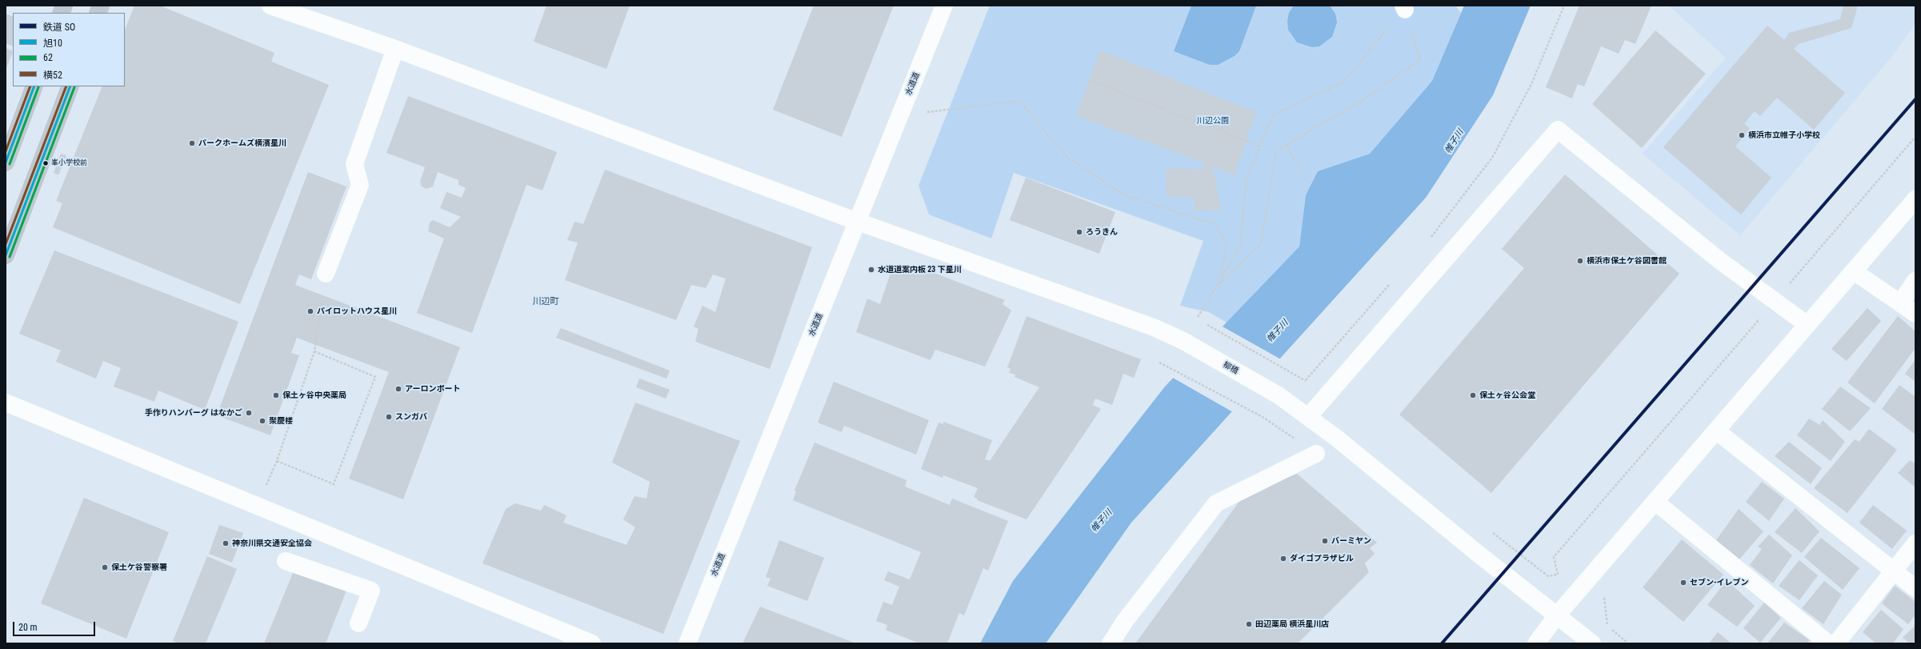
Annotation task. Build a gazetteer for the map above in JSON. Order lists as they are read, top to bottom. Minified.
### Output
{"streets":{"street":["水道道","柳橋"]},"crossings":[["水道道","柳橋"]],"districts":["川辺町"],"water":["帷子川"],"parks":["川辺公園"],"places":["横浜市立帷子小学校","パークホームズ横濱星川","峯小学校前","ろうきん","横浜市保土ケ谷図書館","水道道案内板 23 下星川","パイロットハウス星川","アーロンポート","保土ヶ谷中央薬局","保土ヶ谷公会堂","手作りハンバーグ はなかご","スンガバ","聚慶楼","バーミヤン","神奈川県交通安全協会","ダイゴプラザビル","保土ケ谷警察署","セブン-イレブン","田辺薬局 横浜星川店"],"lines":["transit line 旭10","transit line 横52","transit line 62","rail line SO"],"legend":["鉄道 SO","旭10","62","横52"],"scale_bar":"20 m"}
